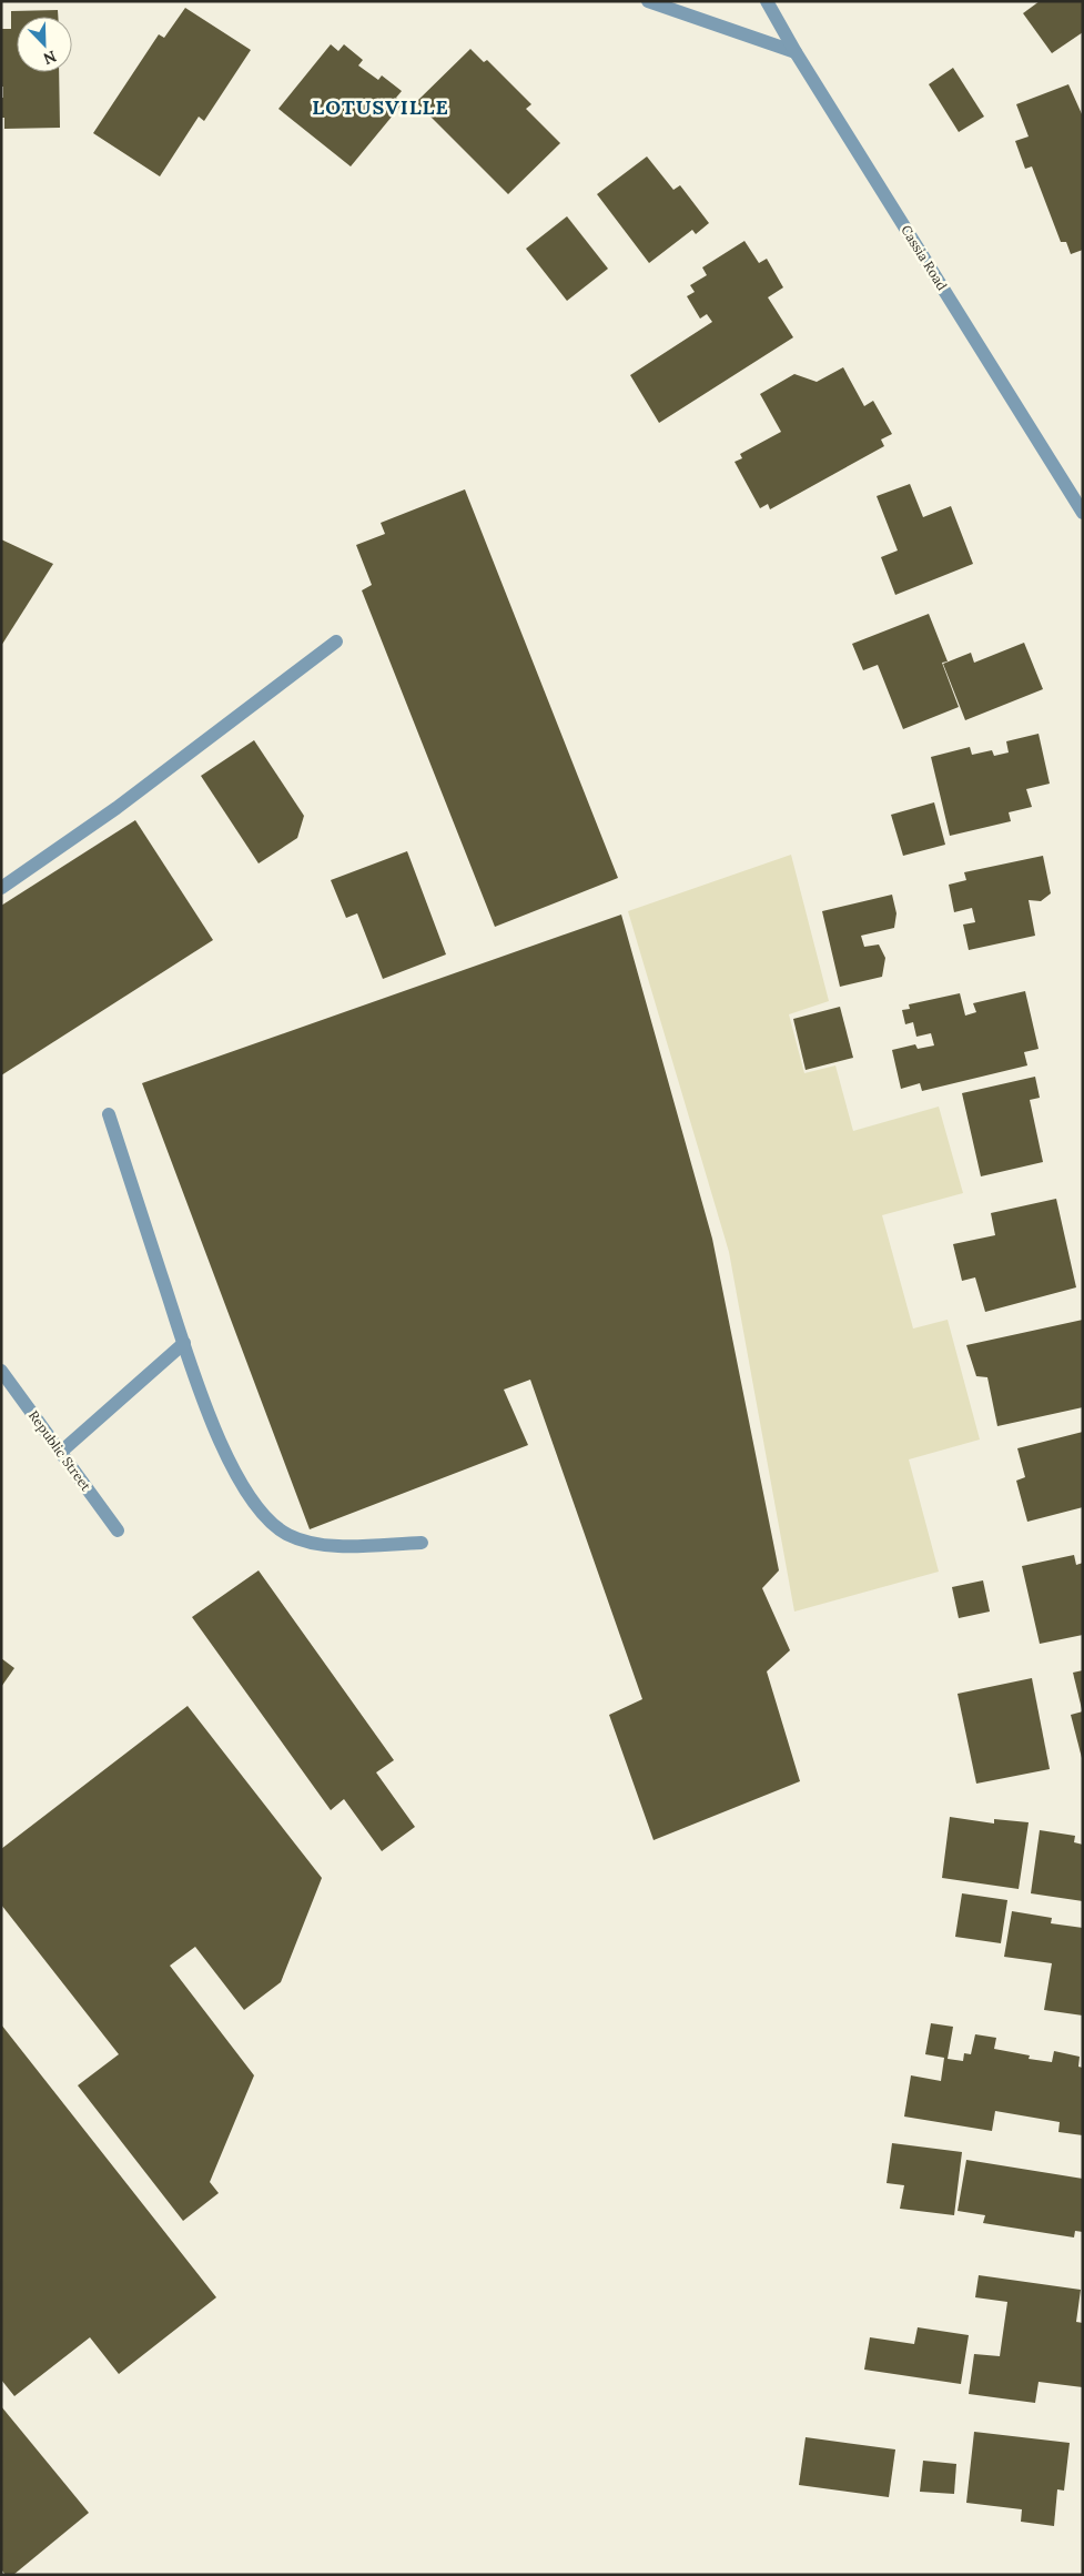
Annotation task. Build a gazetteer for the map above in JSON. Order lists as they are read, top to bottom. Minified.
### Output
{"streets":{"street":["Cassia Road","Republic Street"]},"districts":["LOTUSVILLE"],"north":"bottom right"}
